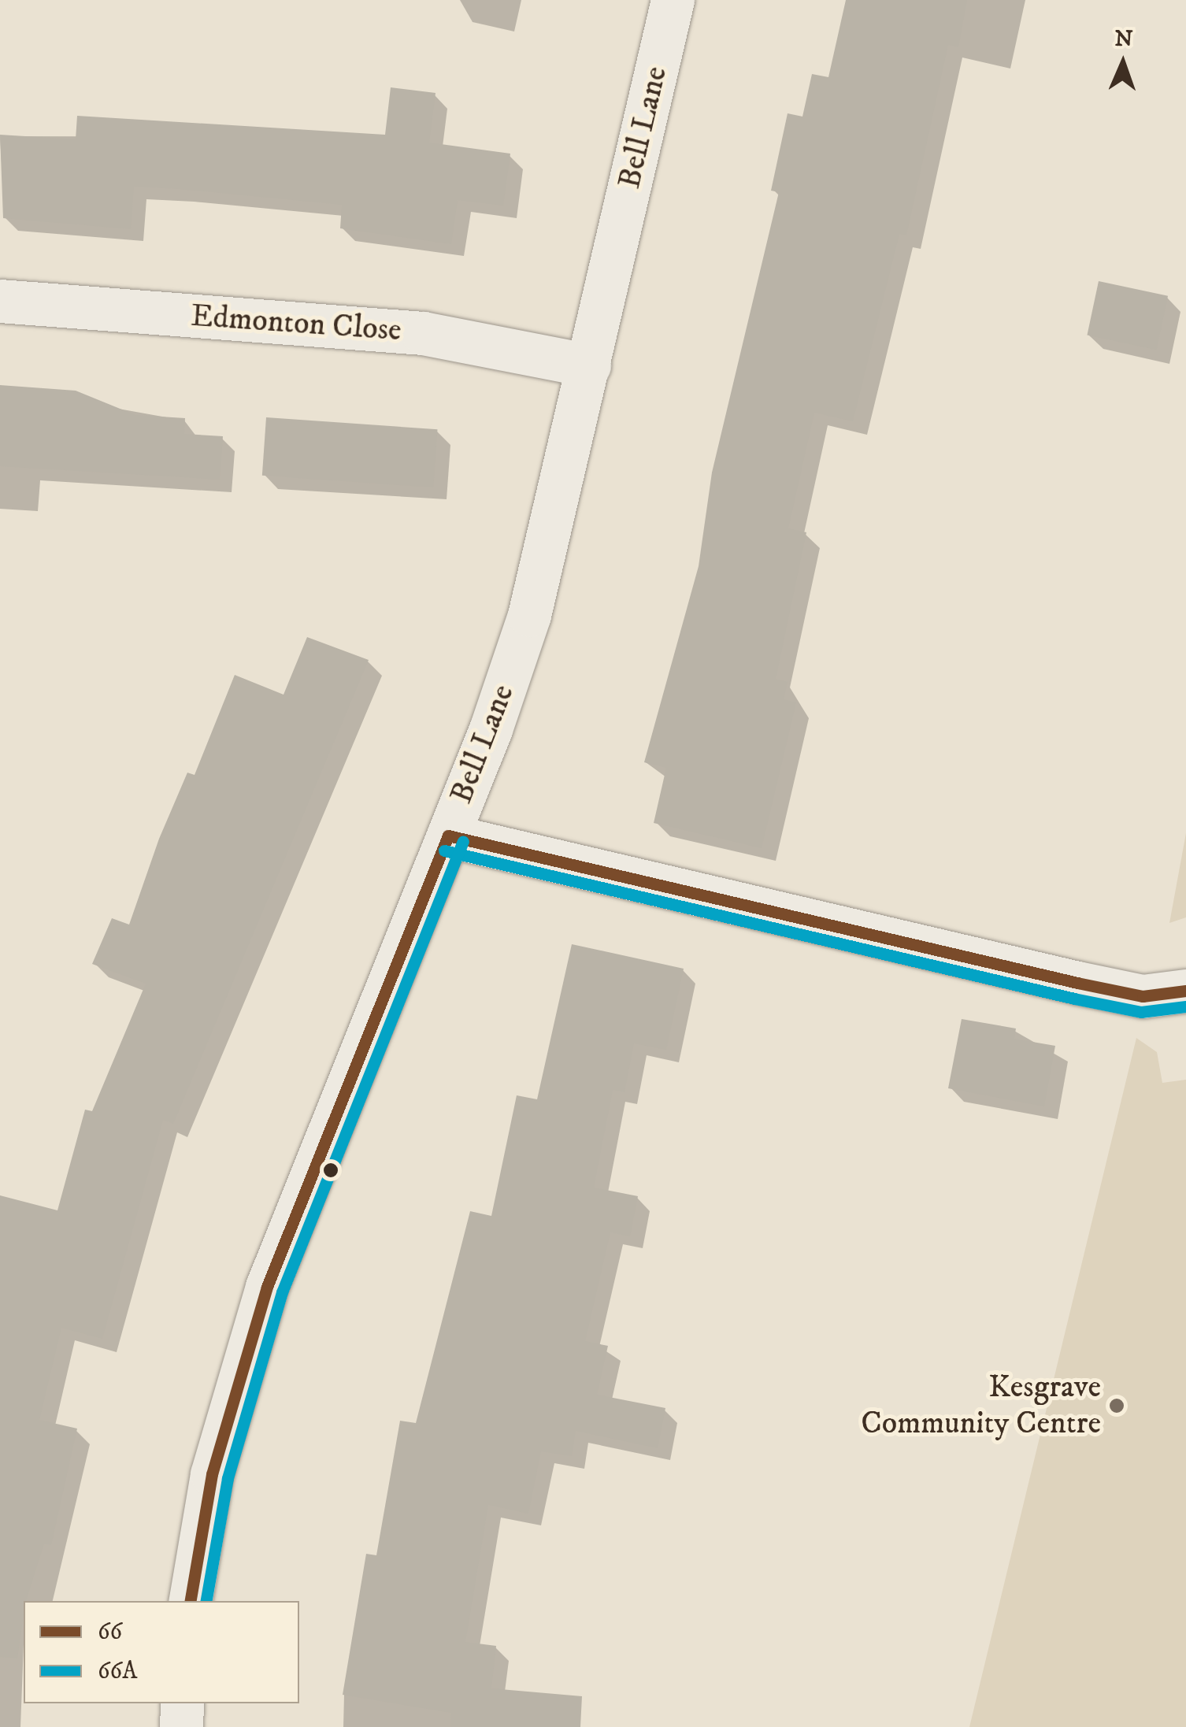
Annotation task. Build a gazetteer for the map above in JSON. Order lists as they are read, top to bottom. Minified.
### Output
{"streets":{"street":["Bell Lane","Edmonton Close"]},"crossings":[["Bell Lane","Edmonton Close"]],"places":["Kesgrave Community Centre"],"lines":["transit line 66","transit line 66A"],"legend":["66","66A"],"north":"top"}
